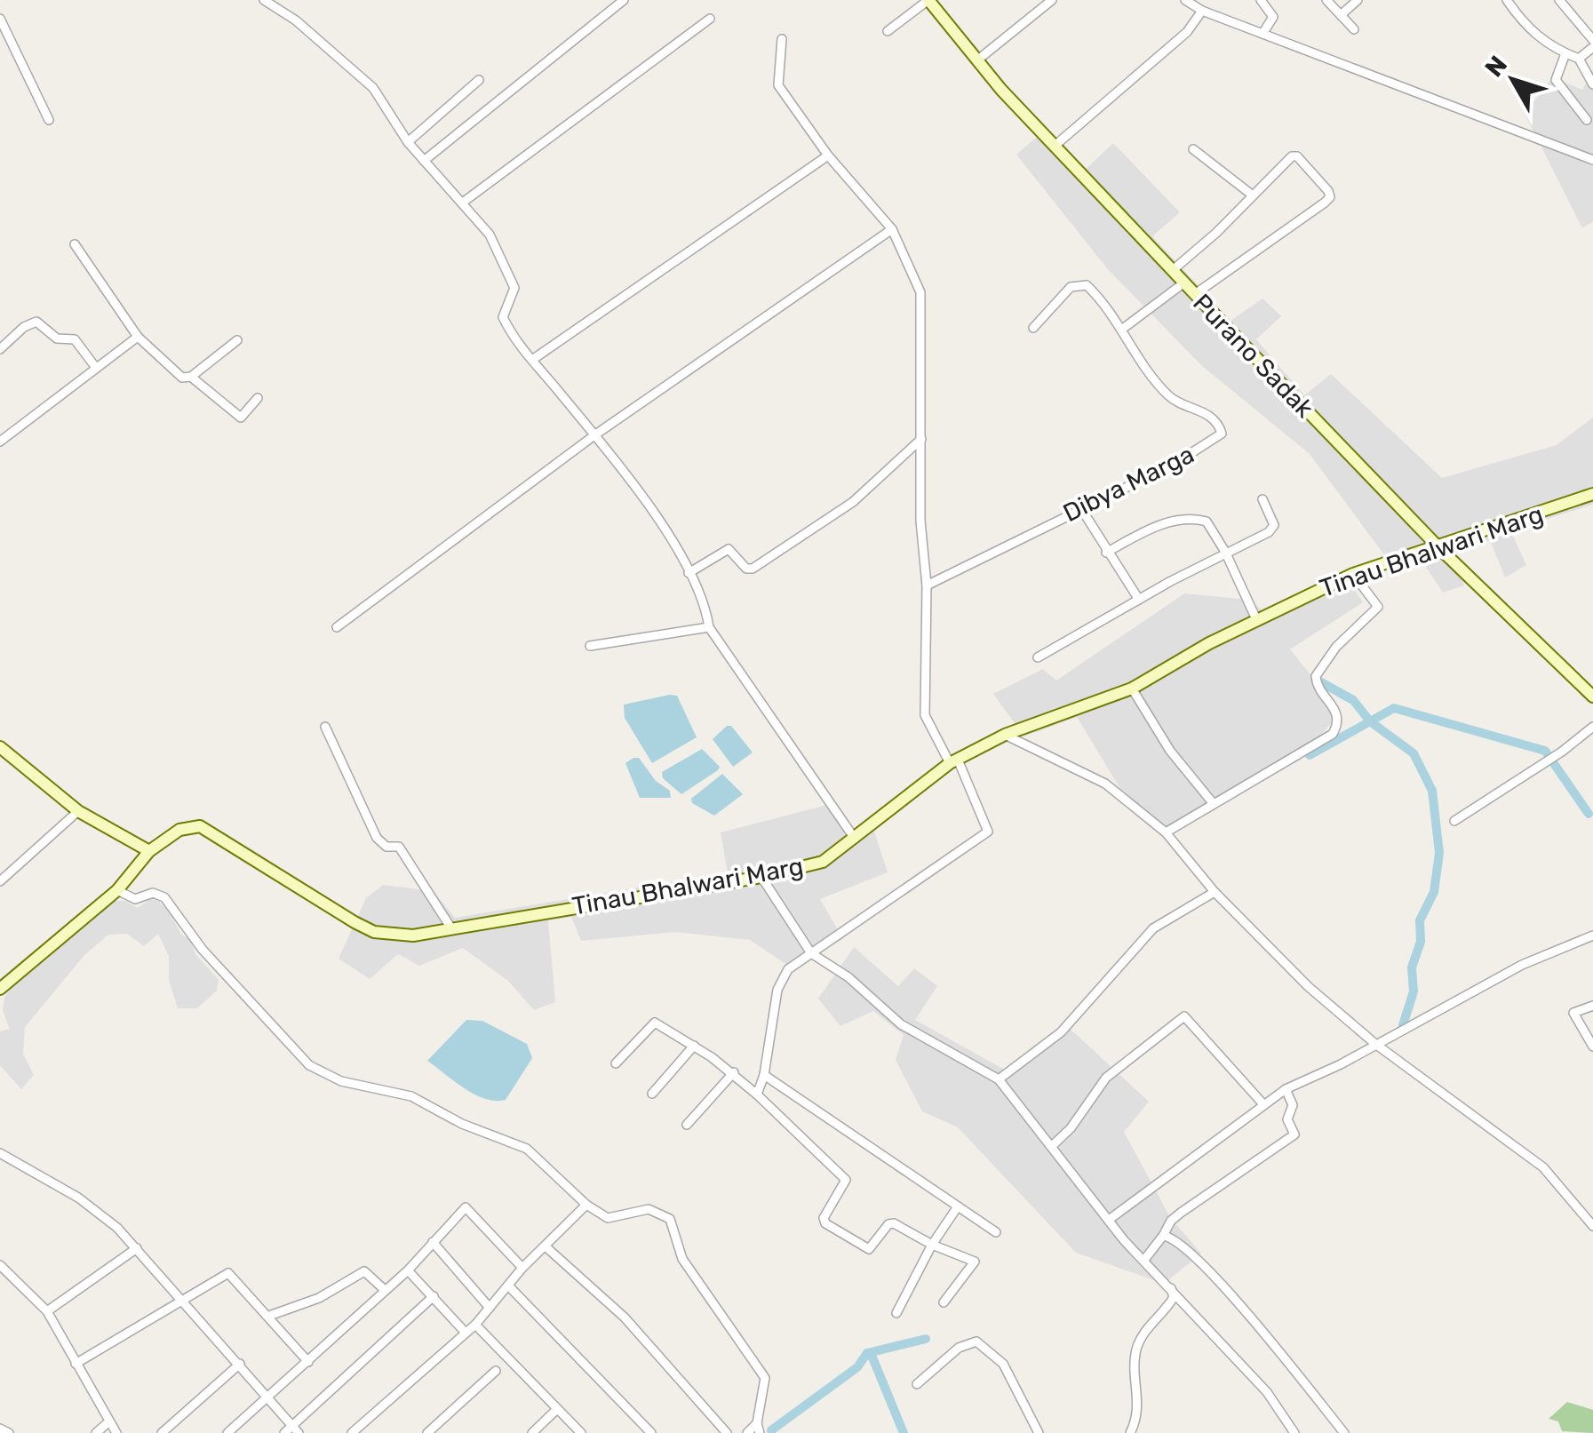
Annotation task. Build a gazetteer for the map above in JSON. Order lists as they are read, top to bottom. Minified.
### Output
{"streets":{"street":["Purano Sadak","Dibya Marga","Tinau Bhalwari Marg"]},"crossings":[["Purano Sadak","Tinau Bhalwari Marg"]],"north":"top left"}
